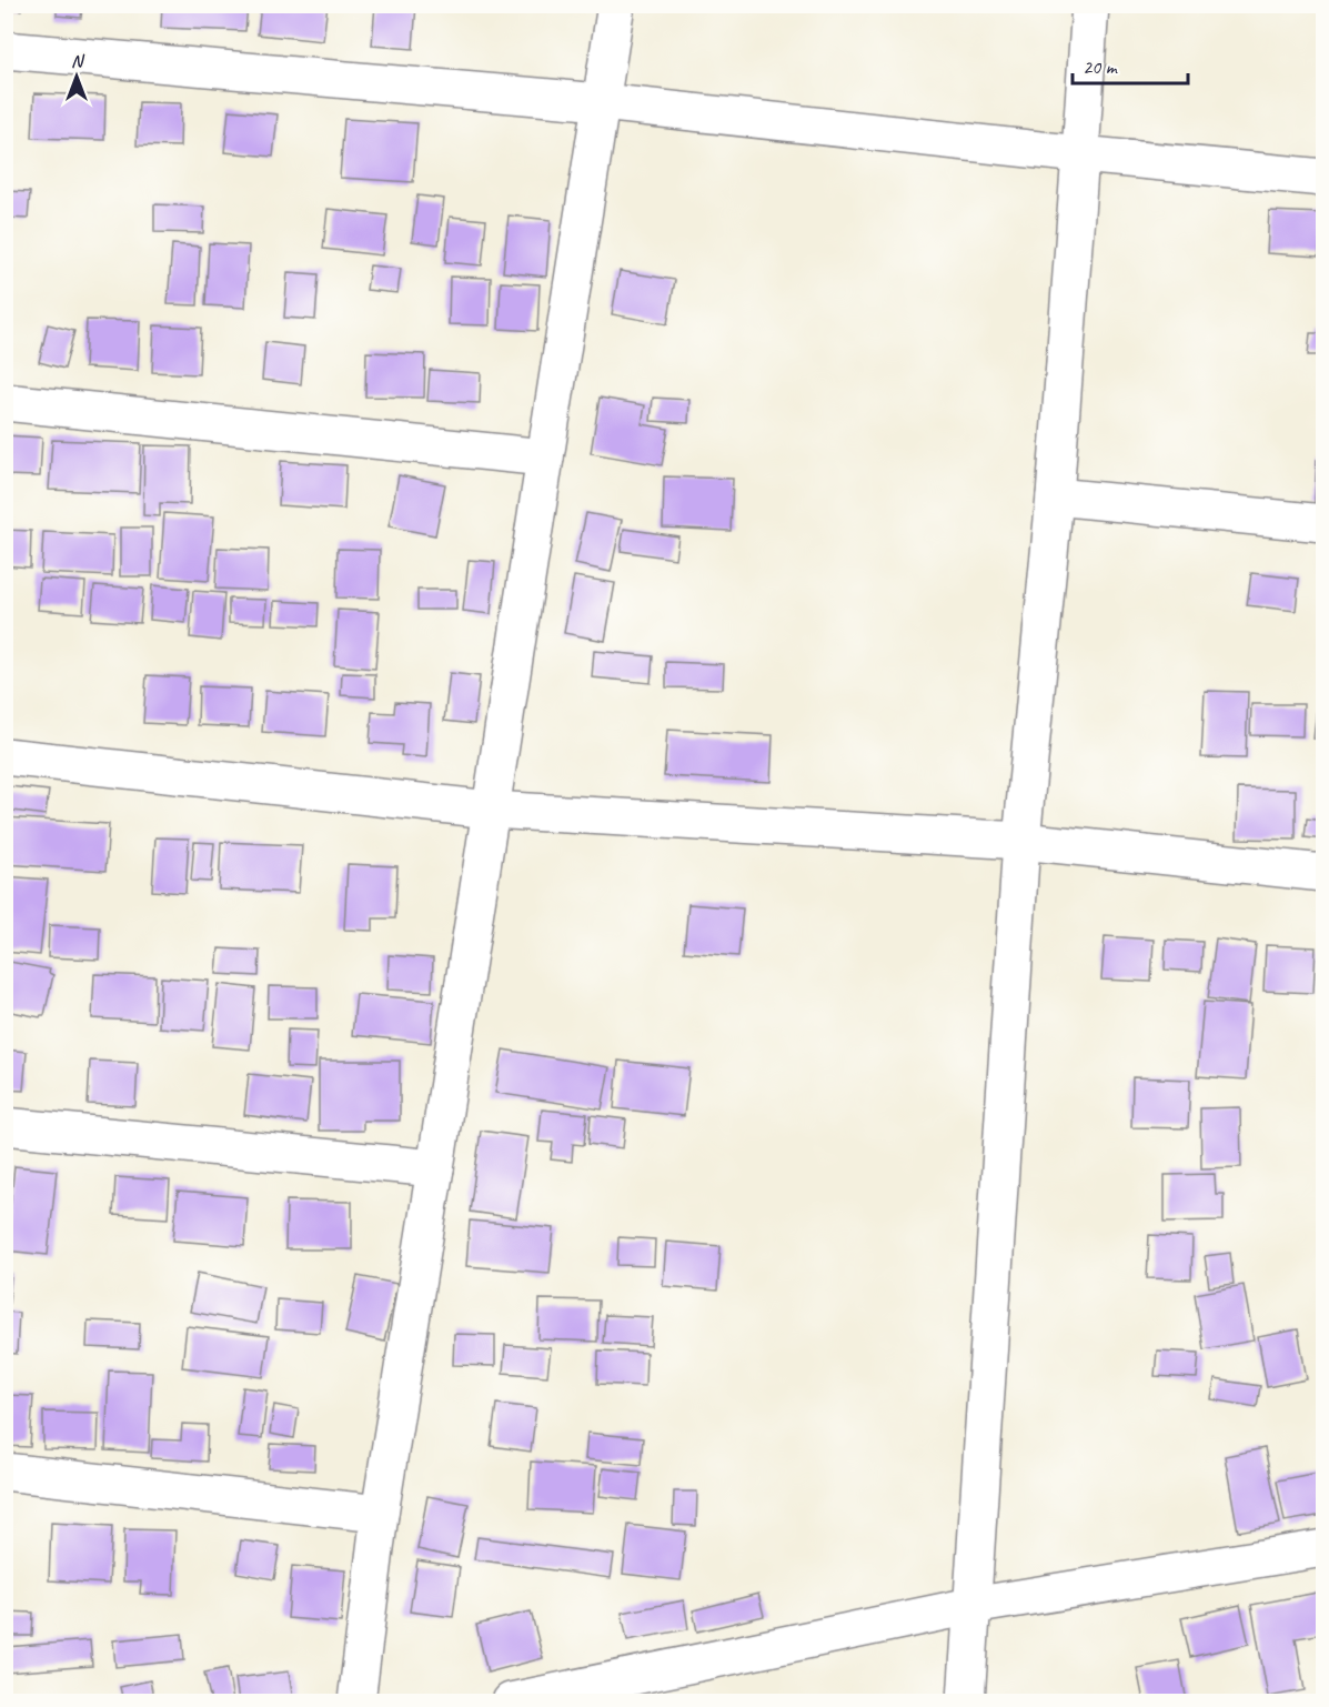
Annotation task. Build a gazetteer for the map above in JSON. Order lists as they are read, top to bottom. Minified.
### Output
{"scale_bar":"20 m","north":"top"}
